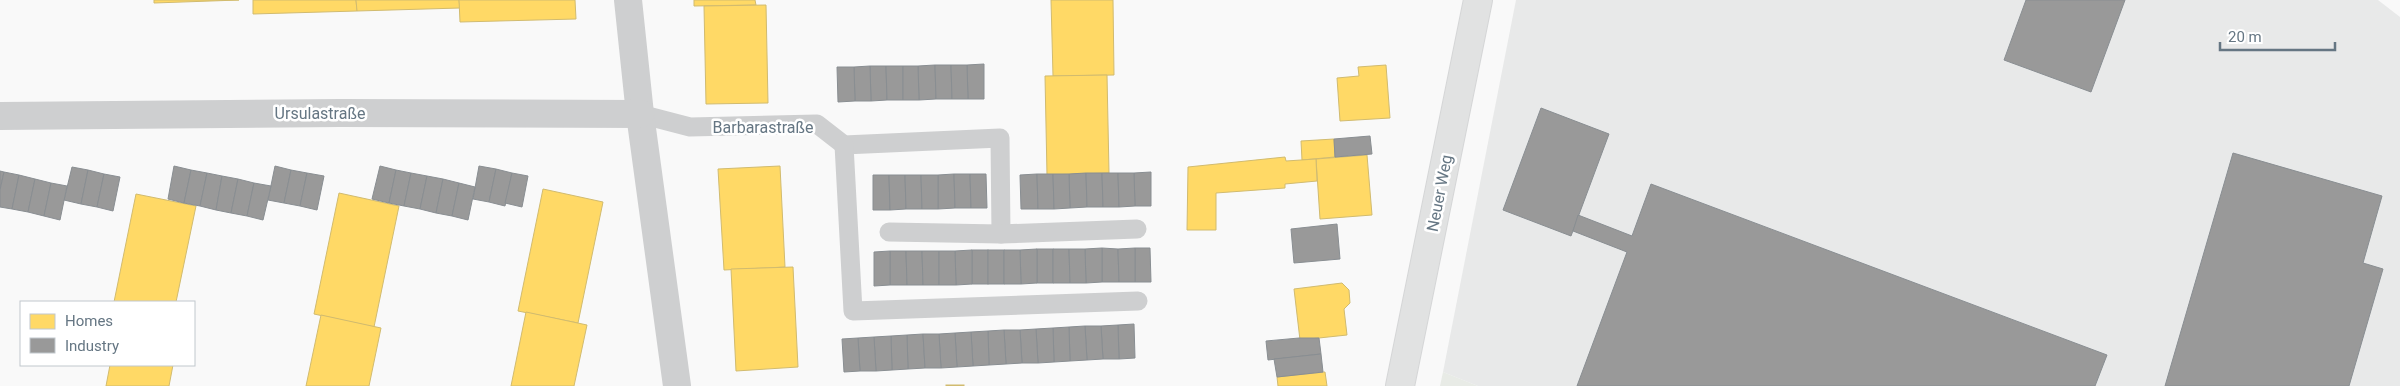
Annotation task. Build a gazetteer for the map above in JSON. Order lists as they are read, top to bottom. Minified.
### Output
{"streets":{"street":["Ursulastraße","Neuer Weg"],"lane":["Barbarastraße"]},"crossings":[["Ursulastraße","Barbarastraße"]],"legend":["Homes","Industry"],"scale_bar":"20 m"}
